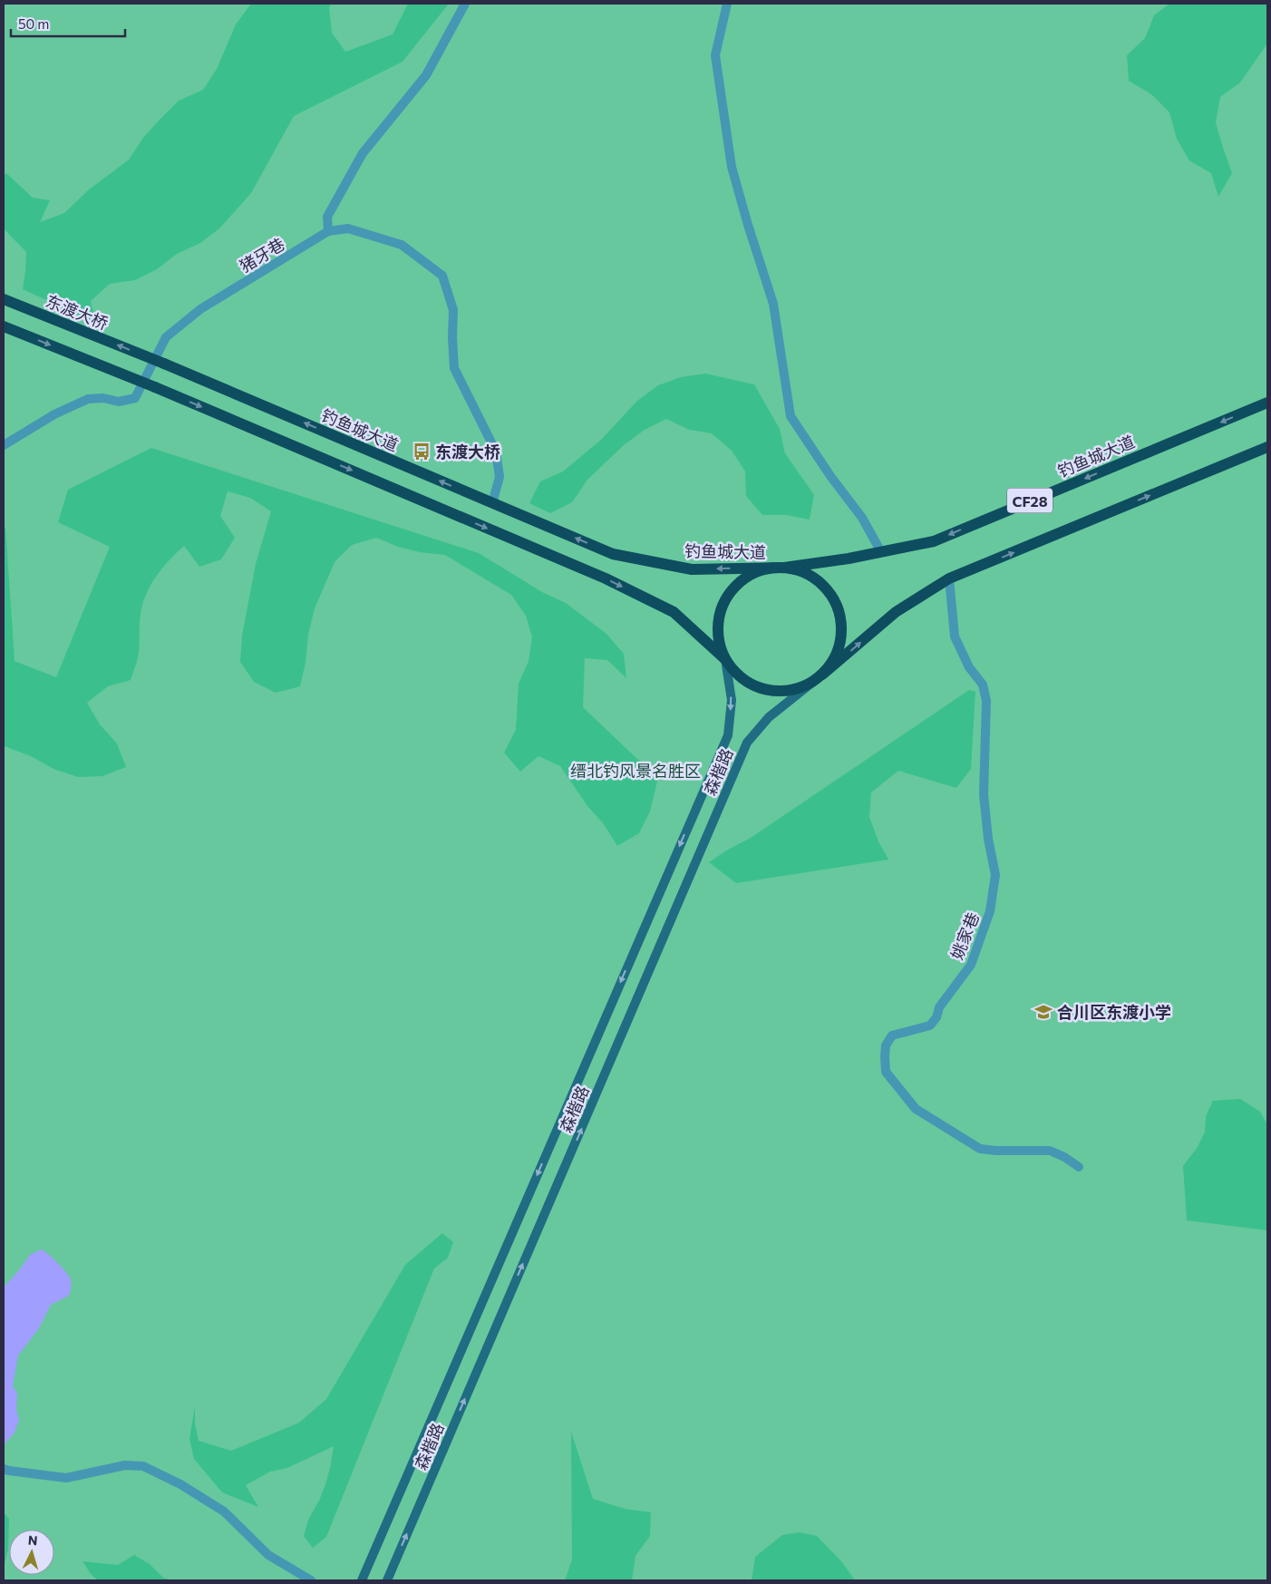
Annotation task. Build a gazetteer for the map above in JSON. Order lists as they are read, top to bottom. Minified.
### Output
{"streets":{"main road":["东渡大桥","钓鱼城大道","CF28","森楷路"],"street":["猪牙巷","姚家巷"]},"crossings":[["东渡大桥","钓鱼城大道"],["钓鱼城大道","CF28"],["钓鱼城大道","森楷路"],["CF28","森楷路"],["CF28","姚家巷"]],"parks":["缙北钓风景名胜区"],"places":{"bus stop":["东渡大桥"],"school or university":["合川区东渡小学"]},"scale_bar":"50 m","north":"top"}
